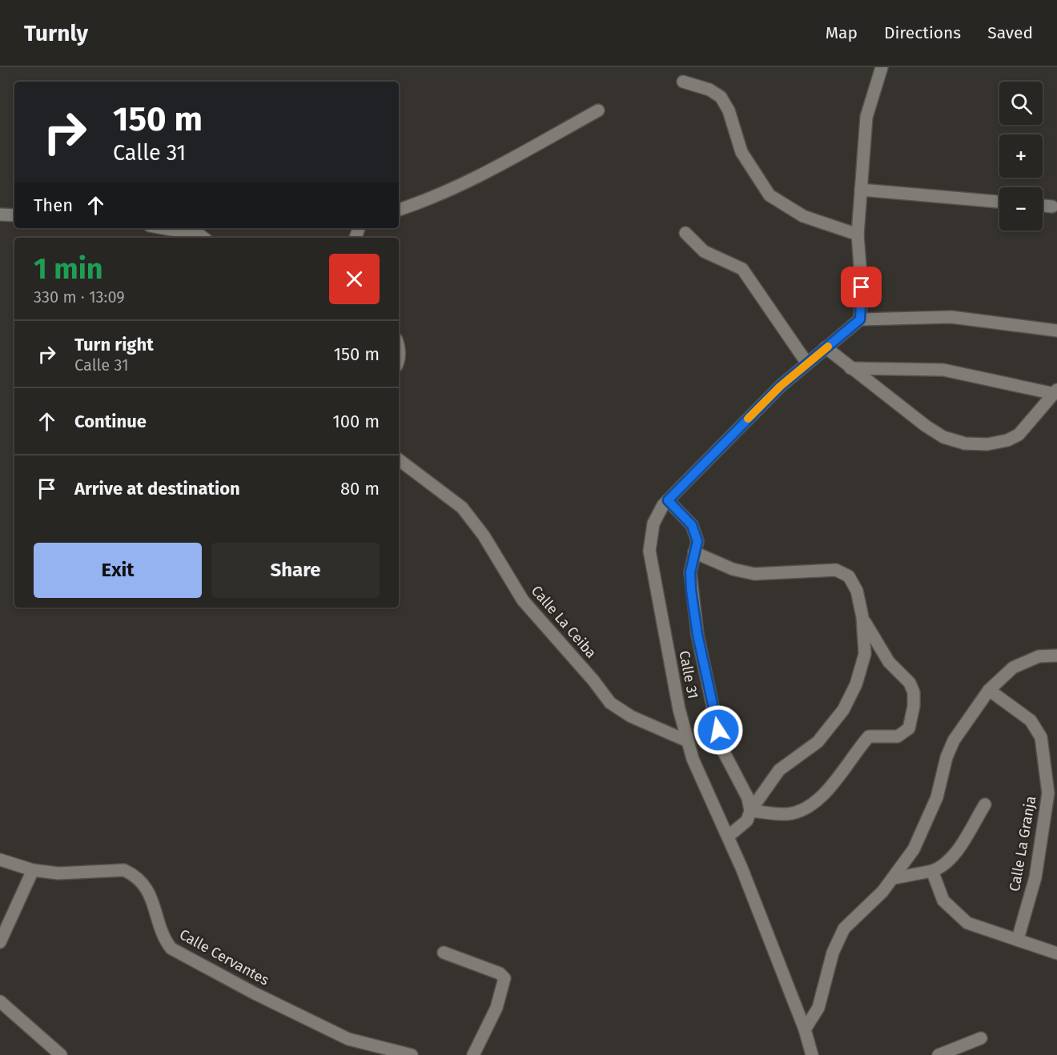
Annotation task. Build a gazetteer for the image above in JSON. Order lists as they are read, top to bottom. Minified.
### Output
{"streets":{"street":["Calle La Ceiba","Calle 31","Calle La Granja","Calle Cervantes"]},"crossings":[["Calle La Ceiba","Calle 31"]],"page":{"header":"Turnly","nav":["Map","Directions","Saved"],"map_buttons":["+","−"],"turn":["150 m","Calle 31"],"then":"Then","heading":["1 min","330 m · 13:09"],"list":[{"name":"Turn right","note":"Calle 31","value":"150 m"},{"name":"Continue","value":"100 m"},{"name":"Arrive at destination","value":"80 m"}],"buttons":["Exit","Share"]}}
